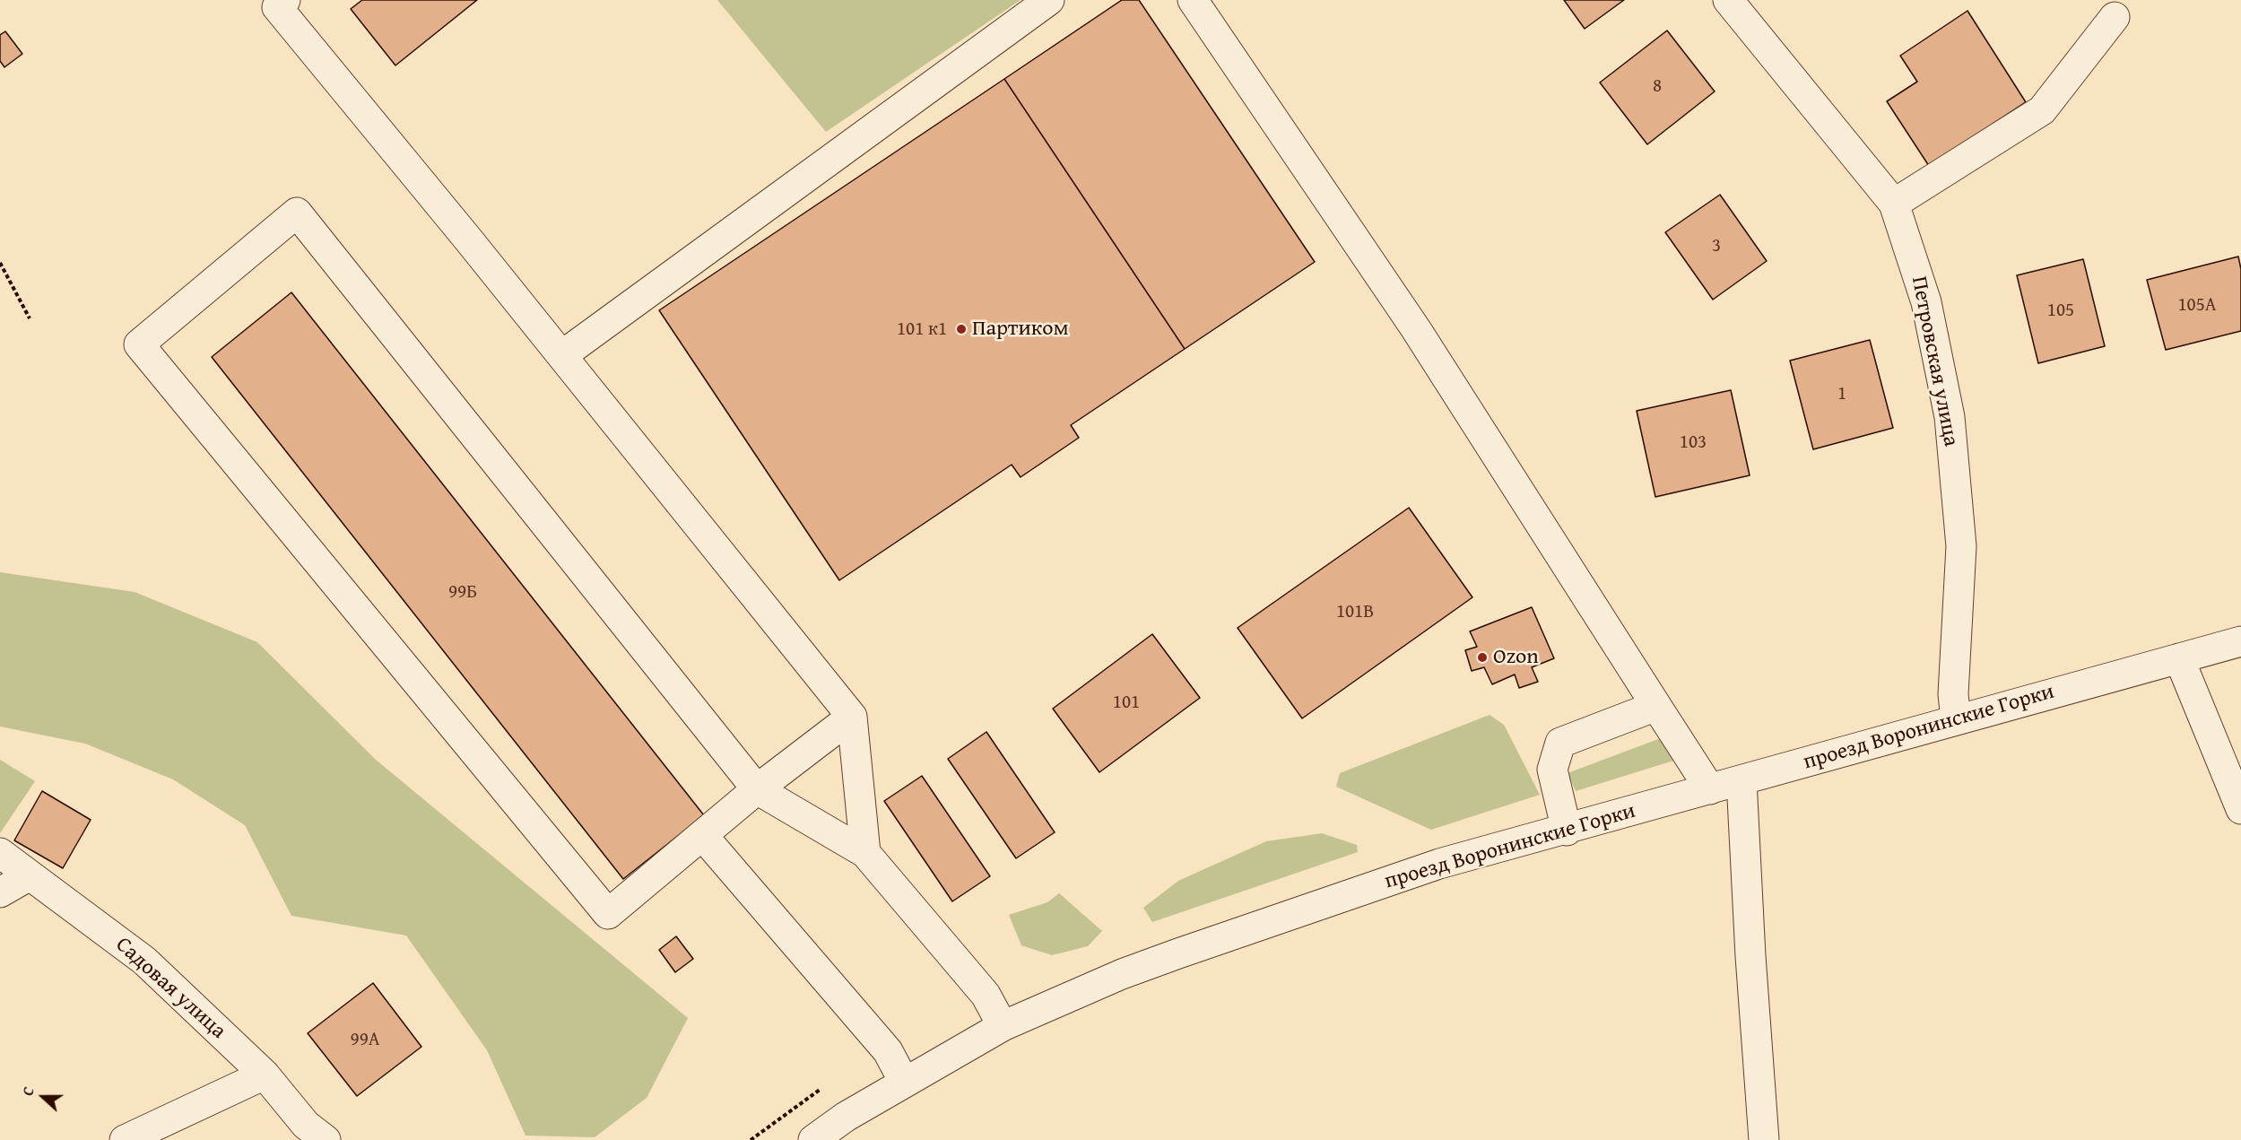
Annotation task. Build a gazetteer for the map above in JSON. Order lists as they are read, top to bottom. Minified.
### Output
{"streets":{"street":["Петровская улица","проезд Воронинские Горки","Садовая улица"]},"crossings":[["Петровская улица","проезд Воронинские Горки"]],"places":["Партиком","Ozon"],"house_numbers":["8","3","105А","105","101 к1","1","103","99Б","101В","101","99А"],"north":"left"}
